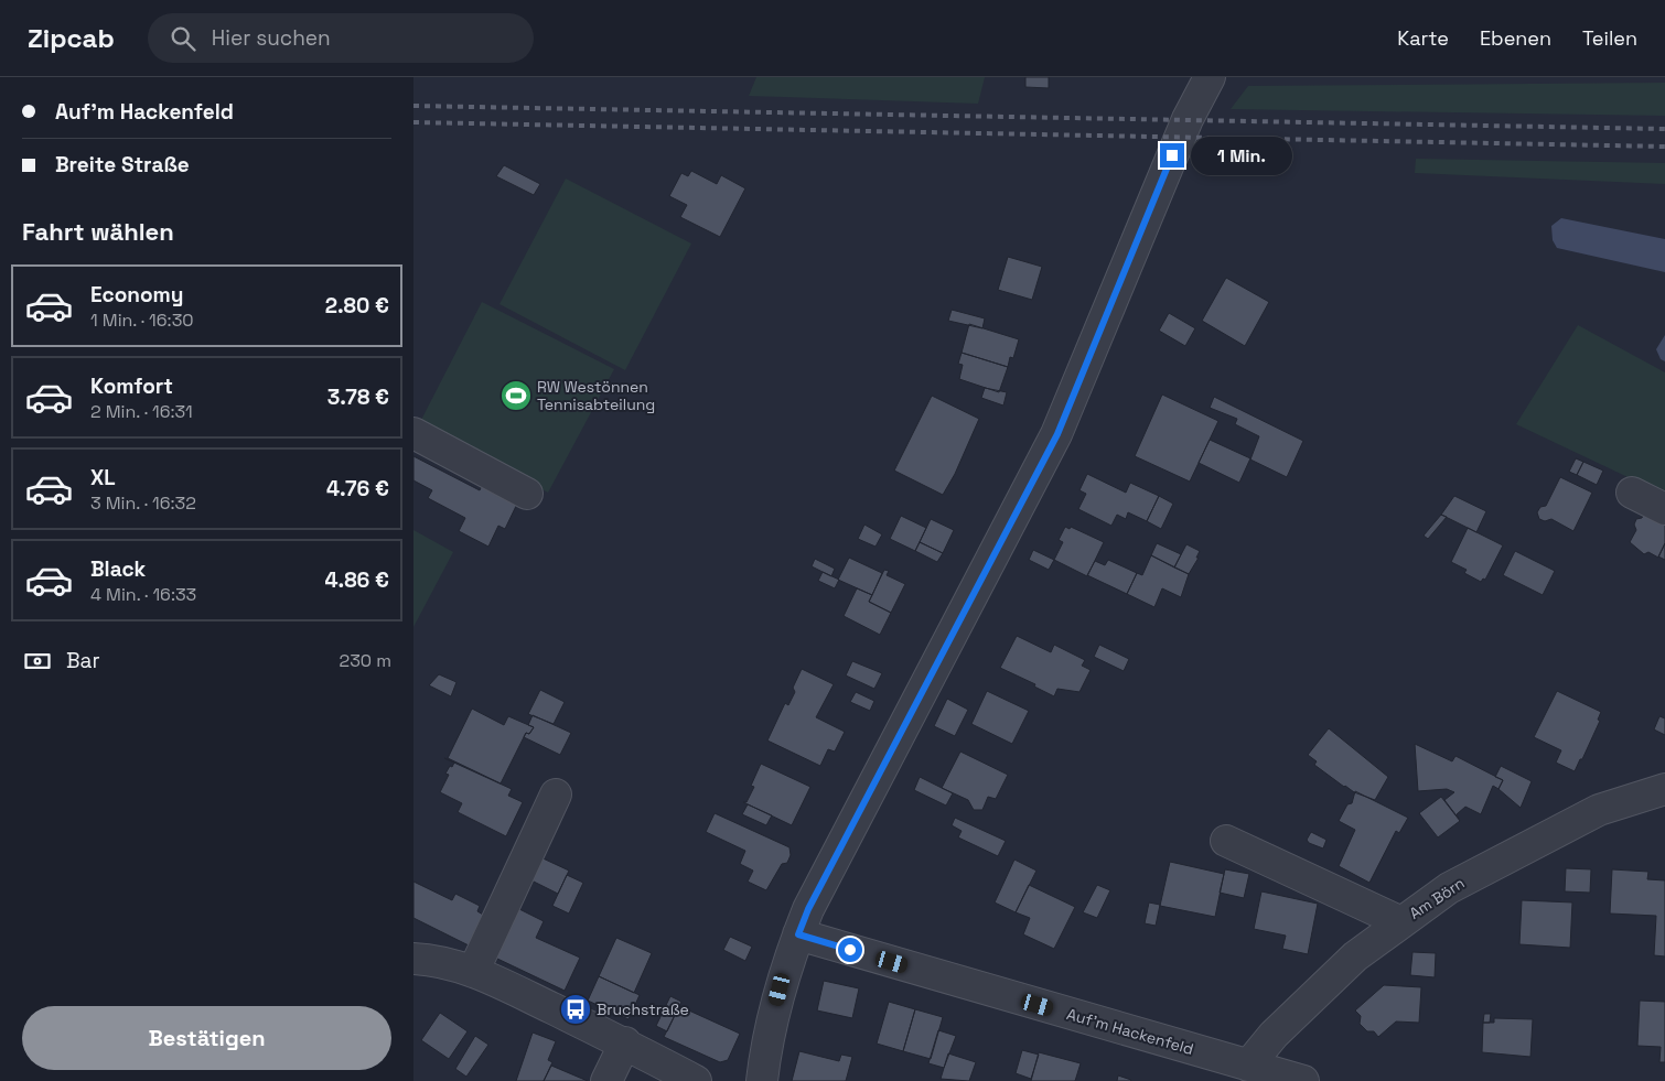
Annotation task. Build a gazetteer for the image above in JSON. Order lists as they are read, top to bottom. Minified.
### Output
{"streets":{"street":["Am Börn","Auf'm Hackenfeld"]},"crossings":[["Am Börn","Auf'm Hackenfeld"]],"places":{"sports":["RW Westönnen Tennisabteilung"],"bus stop":["Bruchstraße"]},"page":{"header":"Zipcab","search":"Hier suchen","nav":["Karte","Ebenen","Teilen"],"banner":["Auf'm Hackenfeld","Breite Straße"],"bubble":"1 Min.","heading":"Fahrt wählen","list":[{"name":"Economy","note":"1 Min. · 16:30","value":"2.80 €"},{"name":"Komfort","note":"2 Min. · 16:31","value":"3.78 €"},{"name":"XL","note":"3 Min. · 16:32","value":"4.76 €"},{"name":"Black","note":"4 Min. · 16:33","value":"4.86 €"}],"pay":["Bar","230 m"],"buttons":"Bestätigen"}}
